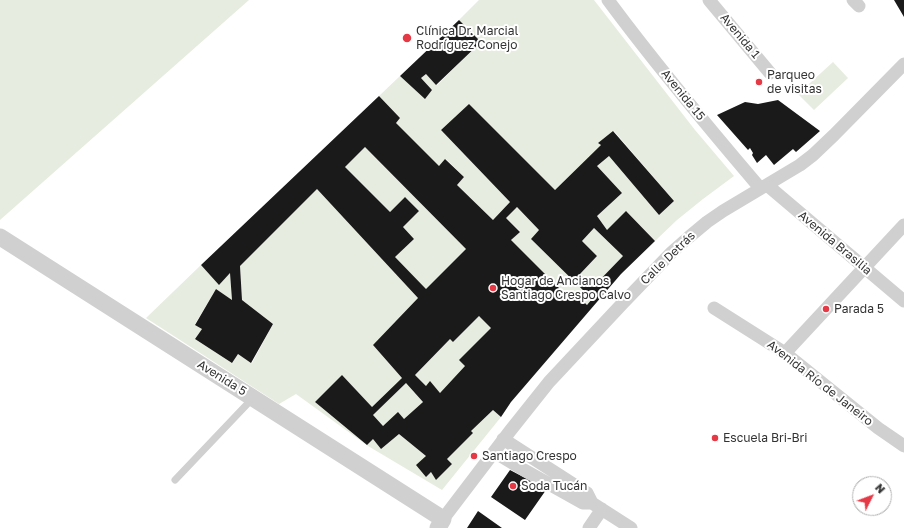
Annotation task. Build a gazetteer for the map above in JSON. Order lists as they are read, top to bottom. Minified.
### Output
{"streets":{"street":["Avenida 1","Avenida 15","Avenida Brasilia","Calle Detrás","Avenida 5","Avenida Río de Janeiro"]},"crossings":[["Avenida 15","Avenida Brasilia"],["Avenida 15","Calle Detrás"],["Avenida Brasilia","Calle Detrás"],["Calle Detrás","Avenida 5"]],"places":["Clínica Dr. Marcial Rodríguez Conejo","Parqueo de visitas","Hogar de Ancianos Santiago Crespo Calvo","Parada 5","Escuela Bri-Bri","Santiago Crespo","Soda Tucán"],"north":"top right"}
